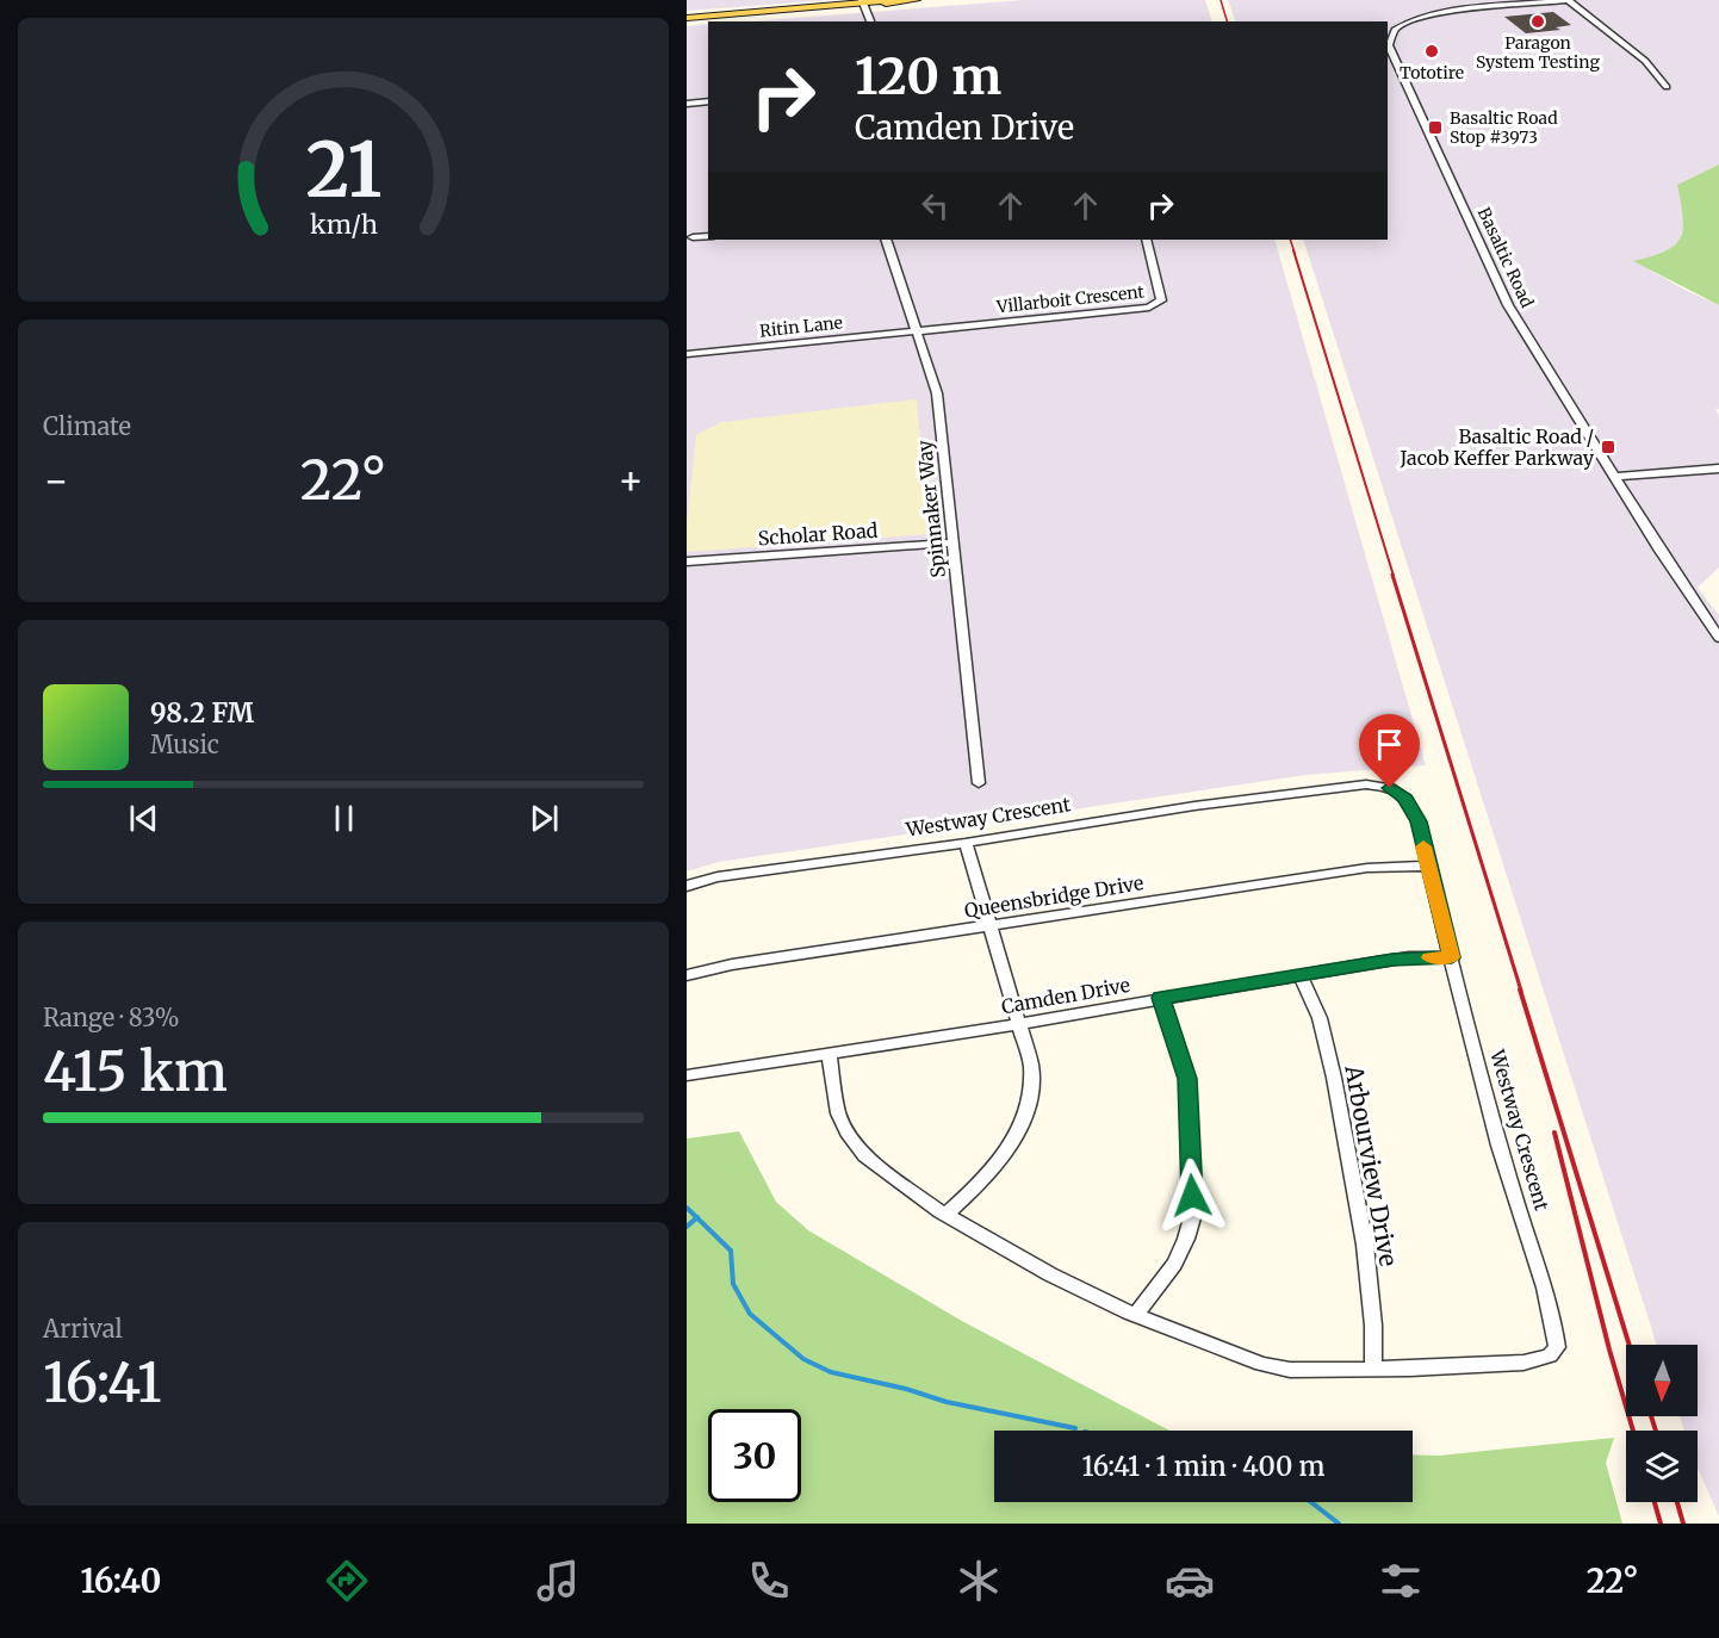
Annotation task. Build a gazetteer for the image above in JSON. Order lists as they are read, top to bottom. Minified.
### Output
{"streets":{"street":["Basaltic Road","Villarboit Crescent","Ritin Lane","Spinnaker Way","Scholar Road","Westway Crescent","Queensbridge Drive","Camden Drive","Arbourview Drive"]},"crossings":[["Villarboit Crescent","Ritin Lane"],["Villarboit Crescent","Spinnaker Way"],["Ritin Lane","Spinnaker Way"],["Spinnaker Way","Scholar Road"],["Westway Crescent","Queensbridge Drive"],["Westway Crescent","Camden Drive"],["Westway Crescent","Arbourview Drive"],["Camden Drive","Arbourview Drive"]],"places":{"other":["Paragon System Testing","Tototire"],"transit":["Basaltic Road Stop #3973","Basaltic Road / Jacob Keffer Parkway"]},"north":"bottom","page":{"turn":["120 m","Camden Drive"],"tile":["Climate",["Range · 83%","415 km"],["Arrival","16:41"]],"heat":["−","22°","+"],"song":["98.2 FM","Music"],"limit":"30","trip":"16:41 · 1 min · 400 m","tabs":["16:40","22°"],"gauge":["21","km/h"]}}
